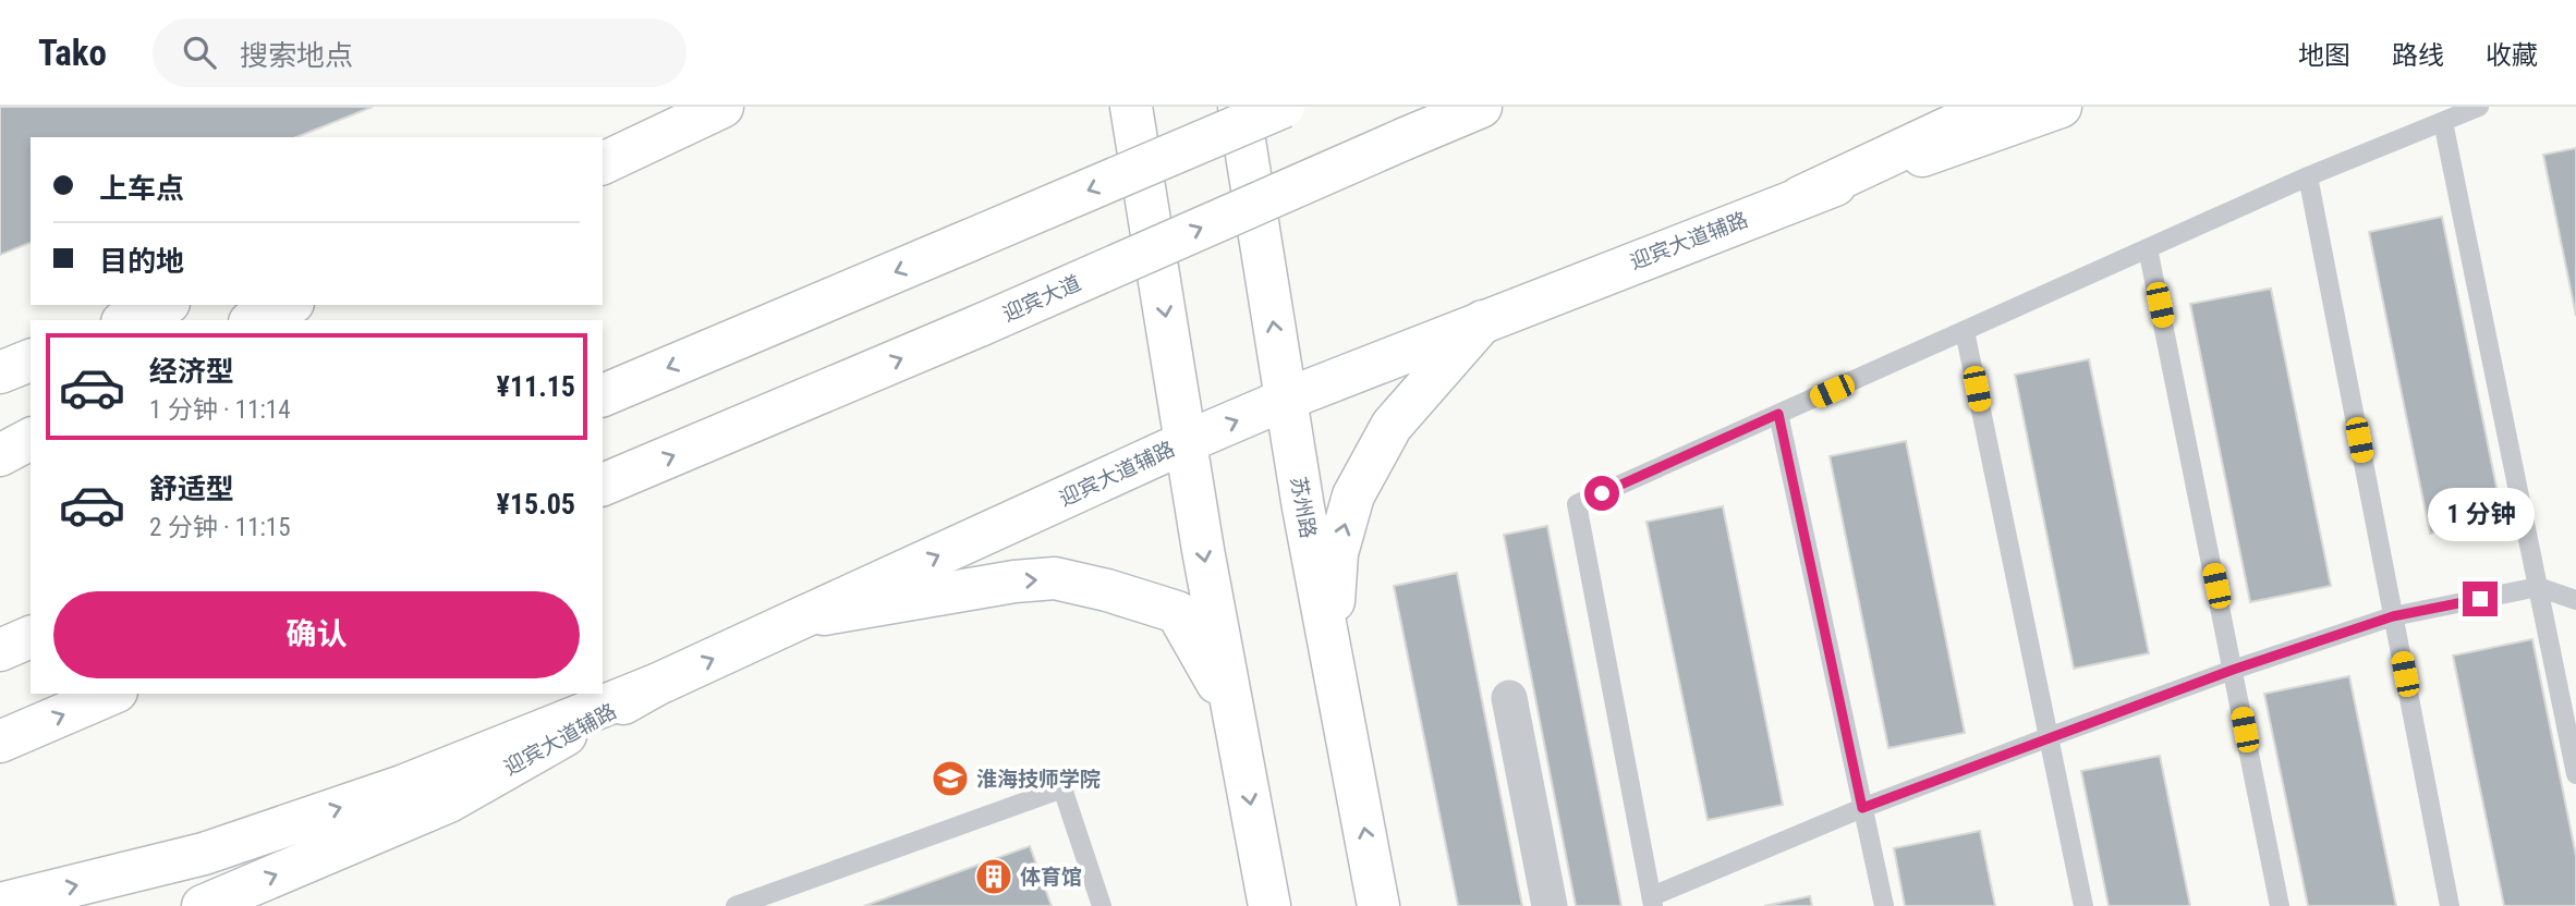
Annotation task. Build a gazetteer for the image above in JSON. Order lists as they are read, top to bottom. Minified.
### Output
{"streets":{"main road":["迎宾大道辅路","迎宾大道","苏州路"]},"crossings":[["迎宾大道辅路","苏州路"]],"places":{"school or university":["淮海技师学院"],"building":["体育馆"]},"page":{"header":"Tako","search":"搜索地点","nav":["地图","路线","收藏"],"banner":["上车点","目的地"],"list":[{"name":"经济型","note":"1 分钟 · 11:14","value":"¥11.15"},{"name":"舒适型","note":"2 分钟 · 11:15","value":"¥15.05"}],"bubble":"1 分钟","buttons":"确认"}}
